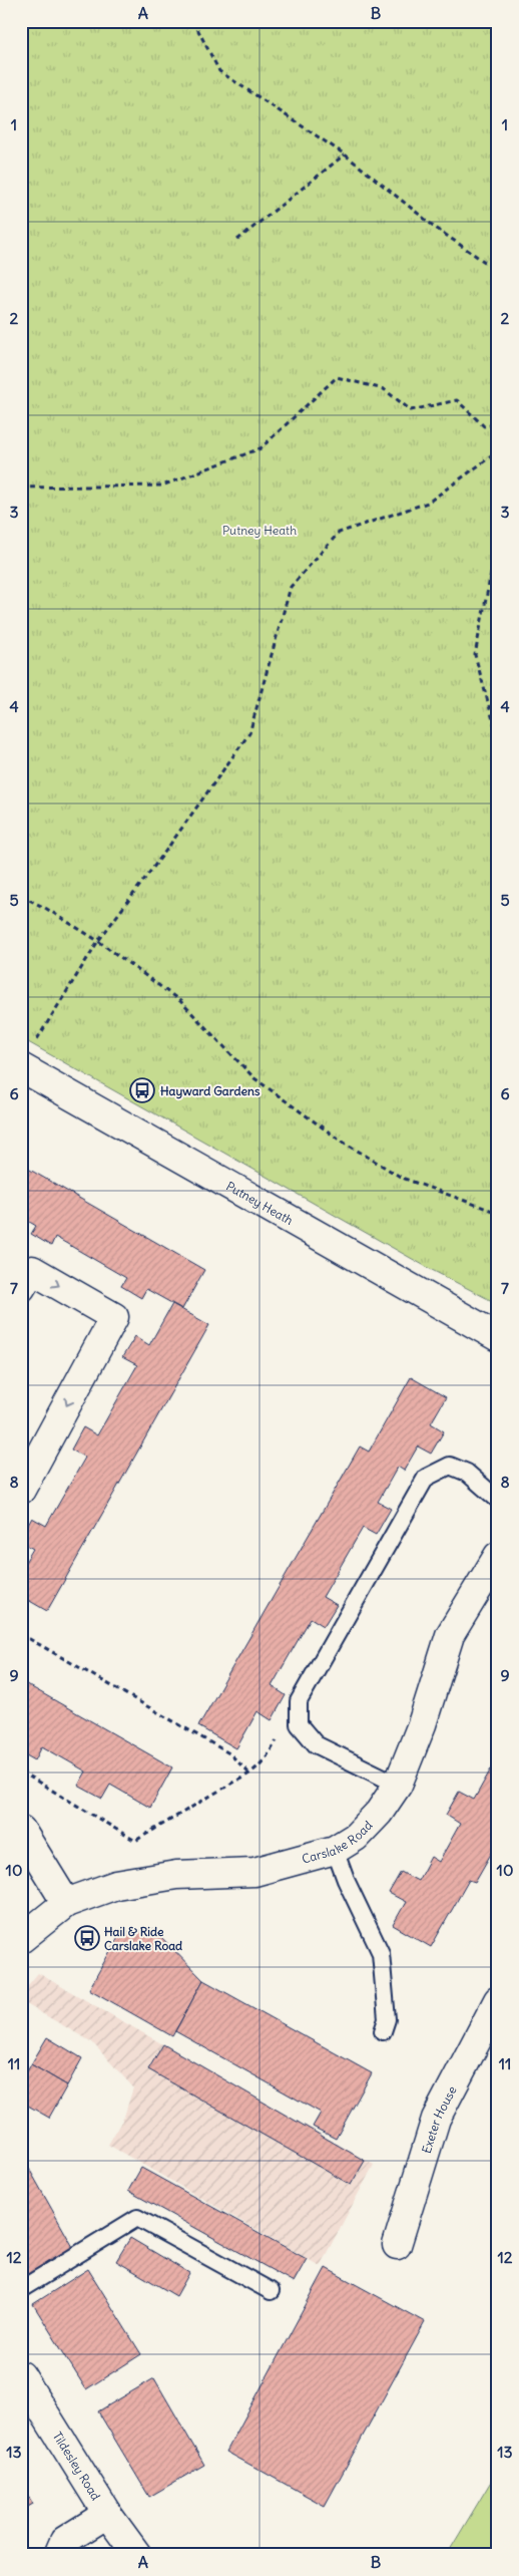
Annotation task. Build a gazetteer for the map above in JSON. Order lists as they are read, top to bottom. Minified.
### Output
{"streets":{"street":["Putney Heath","Carslake Road","Exeter House","Tildesley Road"]},"parks":["Putney Heath"],"places":{"bus stop":["Hayward Gardens","Hail & Ride Carslake Road"]},"grid":{"columns":["A","B"],"rows":["1","2","3","4","5","6","7","8","9","10","11","12","13"]}}
